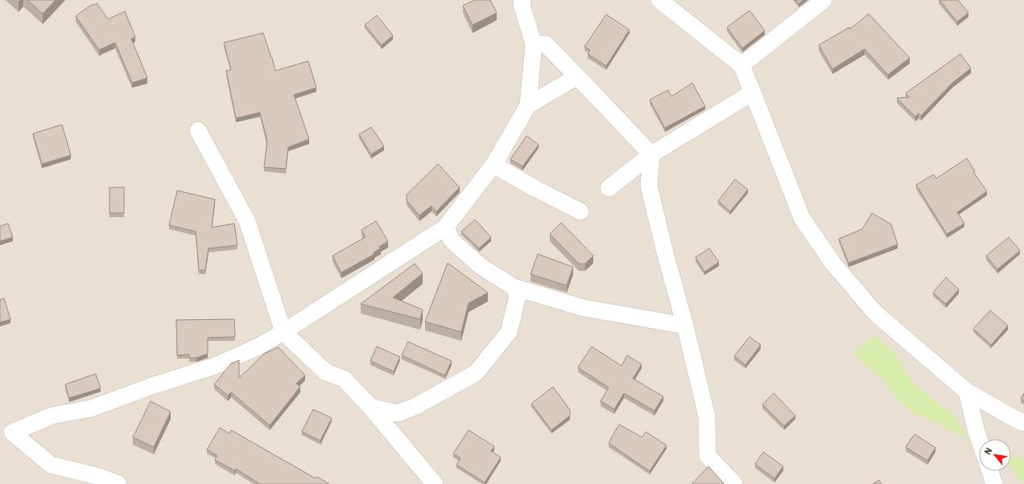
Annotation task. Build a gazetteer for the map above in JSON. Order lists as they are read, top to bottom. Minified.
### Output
{"north":"top left"}
